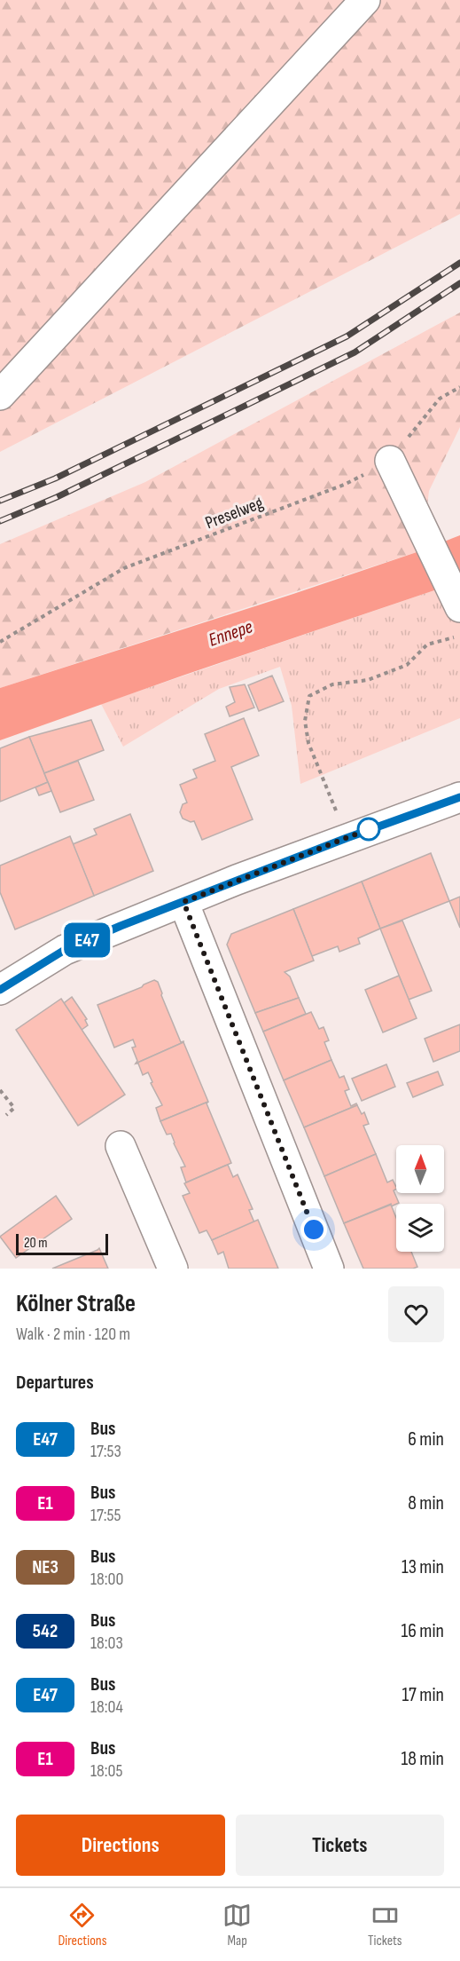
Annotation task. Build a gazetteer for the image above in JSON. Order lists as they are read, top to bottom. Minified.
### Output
{"streets":{"path":["Preselweg"]},"water":["Ennepe"],"lines":["bus line E47"],"scale_bar":"20 m","north":"top","page":{"on_map":"E47","scale":"20 m","heading":[["Kölner Straße","Walk · 2 min · 120 m"],"Departures"],"list":[{"mark":"E47","name":"Bus","note":"17:53","value":"6 min"},{"mark":"E1","name":"Bus","note":"17:55","value":"8 min"},{"mark":"NE3","name":"Bus","note":"18:00","value":"13 min"},{"mark":"542","name":"Bus","note":"18:03","value":"16 min"},{"mark":"E47","name":"Bus","note":"18:04","value":"17 min"},{"mark":"E1","name":"Bus","note":"18:05","value":"18 min"}],"buttons":["Directions","Tickets"],"tabs":["Directions","Map","Tickets"]}}
